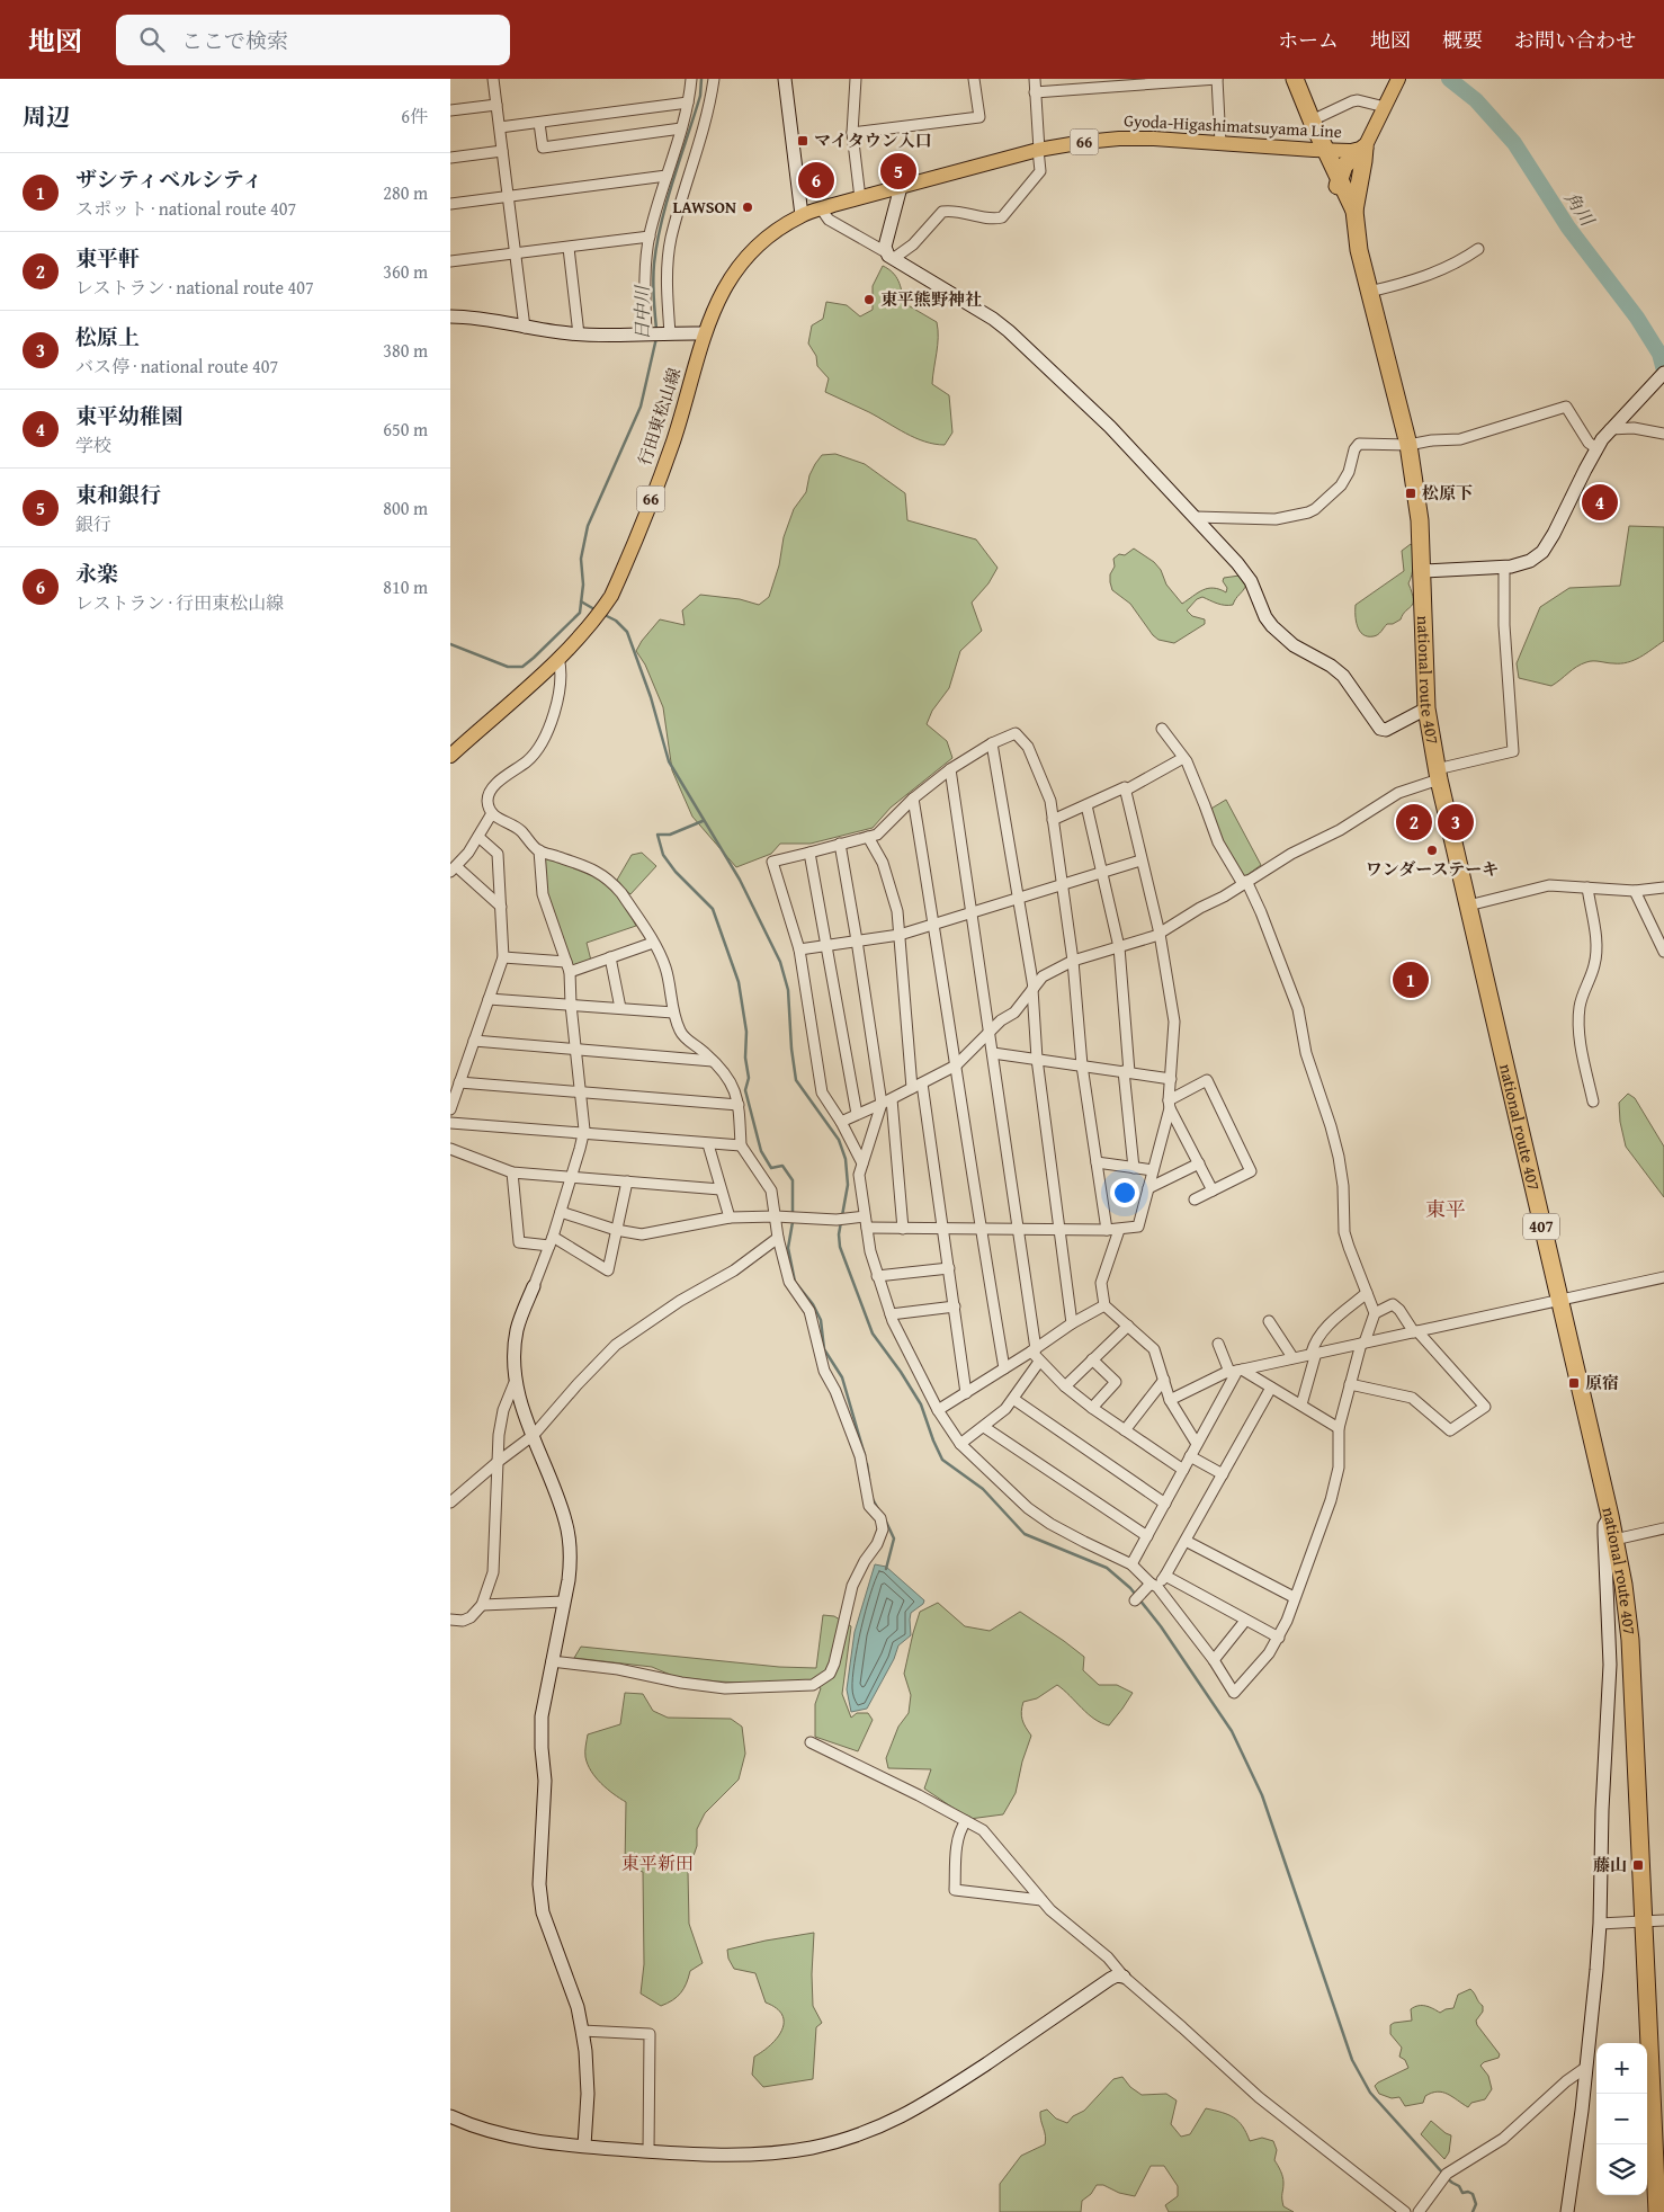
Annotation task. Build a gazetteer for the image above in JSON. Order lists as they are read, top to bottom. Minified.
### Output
{"streets":{"highway":["national route 407","407"],"main road":["Gyoda-Higashimatsuyama Line","66","行田東松山線"]},"crossings":[["Gyoda-Higashimatsuyama Line","行田東松山線"],["Gyoda-Higashimatsuyama Line","407"],["national route 407","407"]],"districts":["東平","東平新田"],"water":["角川","日中川"],"places":{"transit":["マイタウン入口","松原下","原宿","藤山"],"other":["LAWSON","東平熊野神社","ワンダーステーキ"]},"page":{"header":"地図","search":"ここで検索","nav":["ホーム","地図","概要","お問い合わせ"],"heading":["周辺","6件"],"pins":["5","6","4","2","3","1"],"list":[{"mark":"1","name":"ザシティベルシティ","note":"スポット · national route 407","value":"280 m"},{"mark":"2","name":"東平軒","note":"レストラン · national route 407","value":"360 m"},{"mark":"3","name":"松原上","note":"バス停 · national route 407","value":"380 m"},{"mark":"4","name":"東平幼稚園","note":"学校","value":"650 m"},{"mark":"5","name":"東和銀行","note":"銀行","value":"800 m"},{"mark":"6","name":"永楽","note":"レストラン · 行田東松山線","value":"810 m"}],"map_buttons":["+","−"]}}
